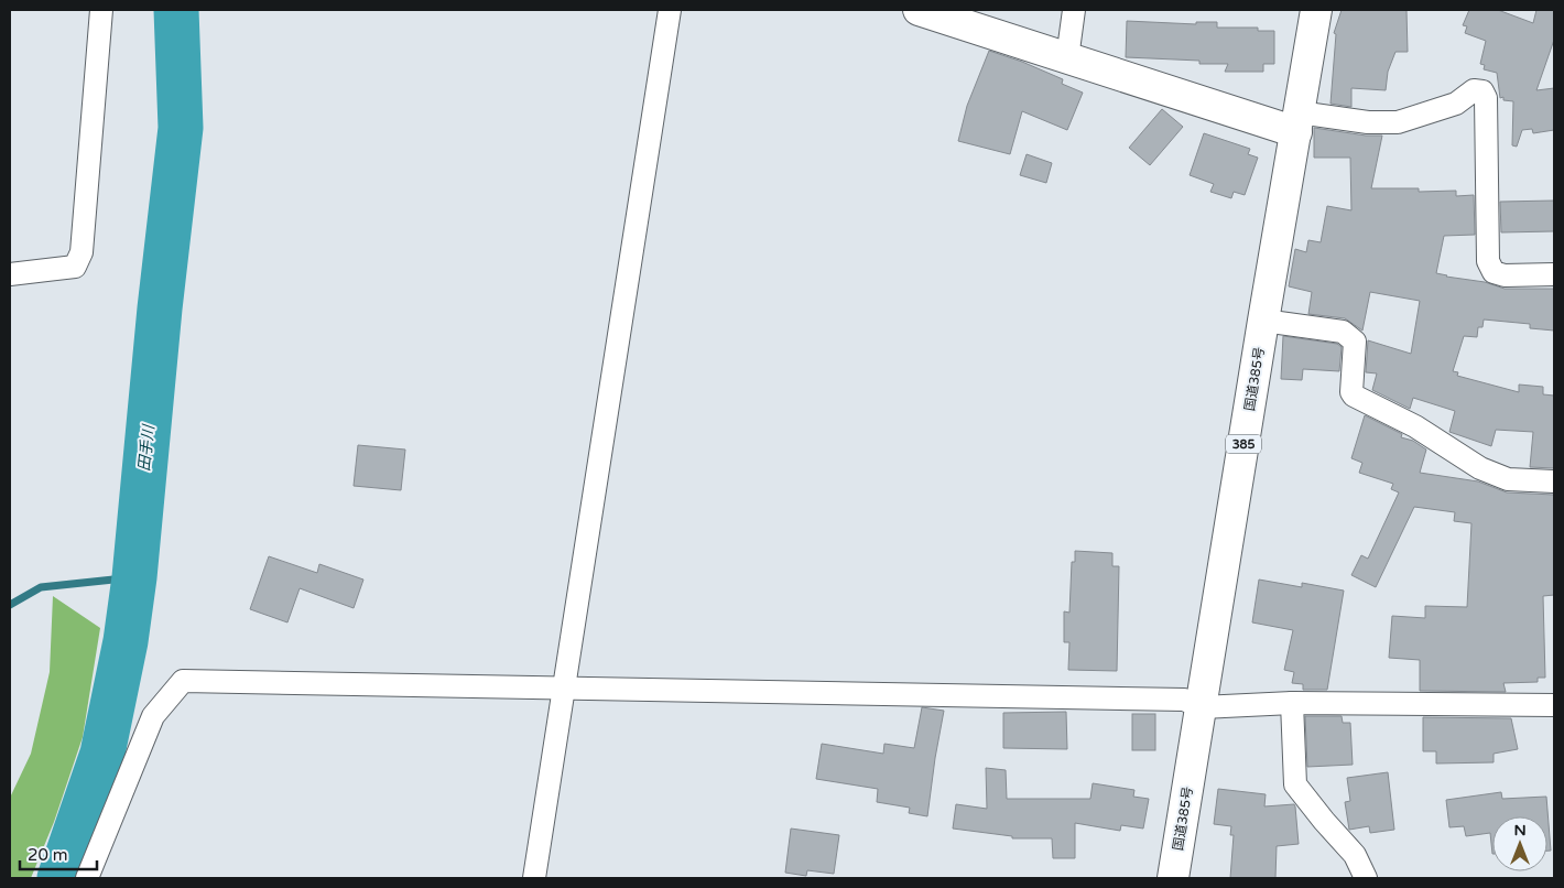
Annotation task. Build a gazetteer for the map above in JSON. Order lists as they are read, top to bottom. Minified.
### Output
{"streets":{"main road":["国道385号","385"]},"water":["田手川"],"scale_bar":"20 m","north":"top"}
